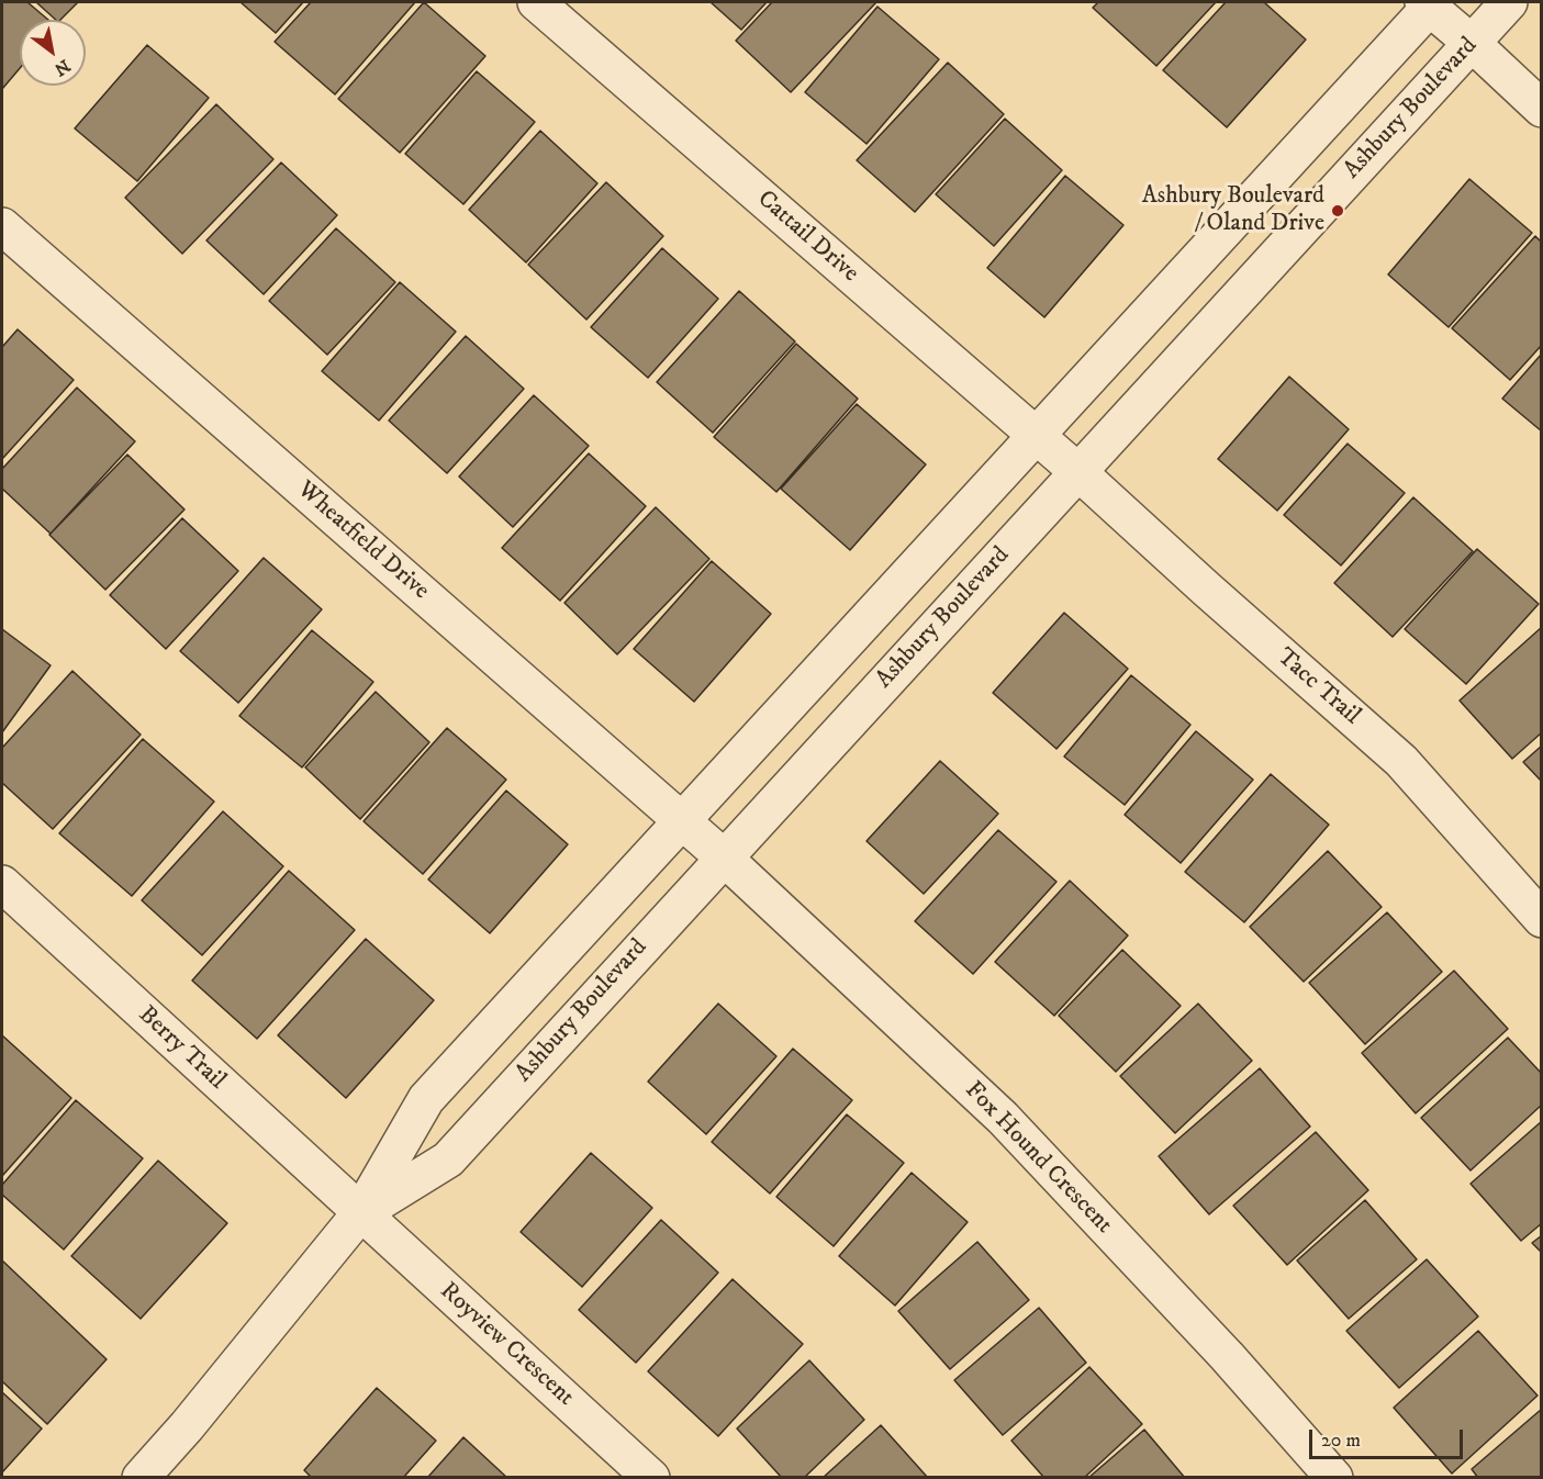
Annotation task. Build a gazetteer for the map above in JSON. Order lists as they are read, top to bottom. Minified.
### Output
{"streets":{"street":["Ashbury Boulevard","Cattail Drive","Wheatfield Drive","Tacc Trail","Berry Trail","Fox Hound Crescent","Royview Crescent"]},"crossings":[["Ashbury Boulevard","Cattail Drive"],["Ashbury Boulevard","Wheatfield Drive"],["Ashbury Boulevard","Tacc Trail"],["Ashbury Boulevard","Berry Trail"],["Ashbury Boulevard","Fox Hound Crescent"],["Ashbury Boulevard","Royview Crescent"],["Cattail Drive","Tacc Trail"],["Wheatfield Drive","Fox Hound Crescent"],["Berry Trail","Royview Crescent"]],"places":["Ashbury Boulevard / Oland Drive"],"scale_bar":"20 m","north":"bottom right"}
